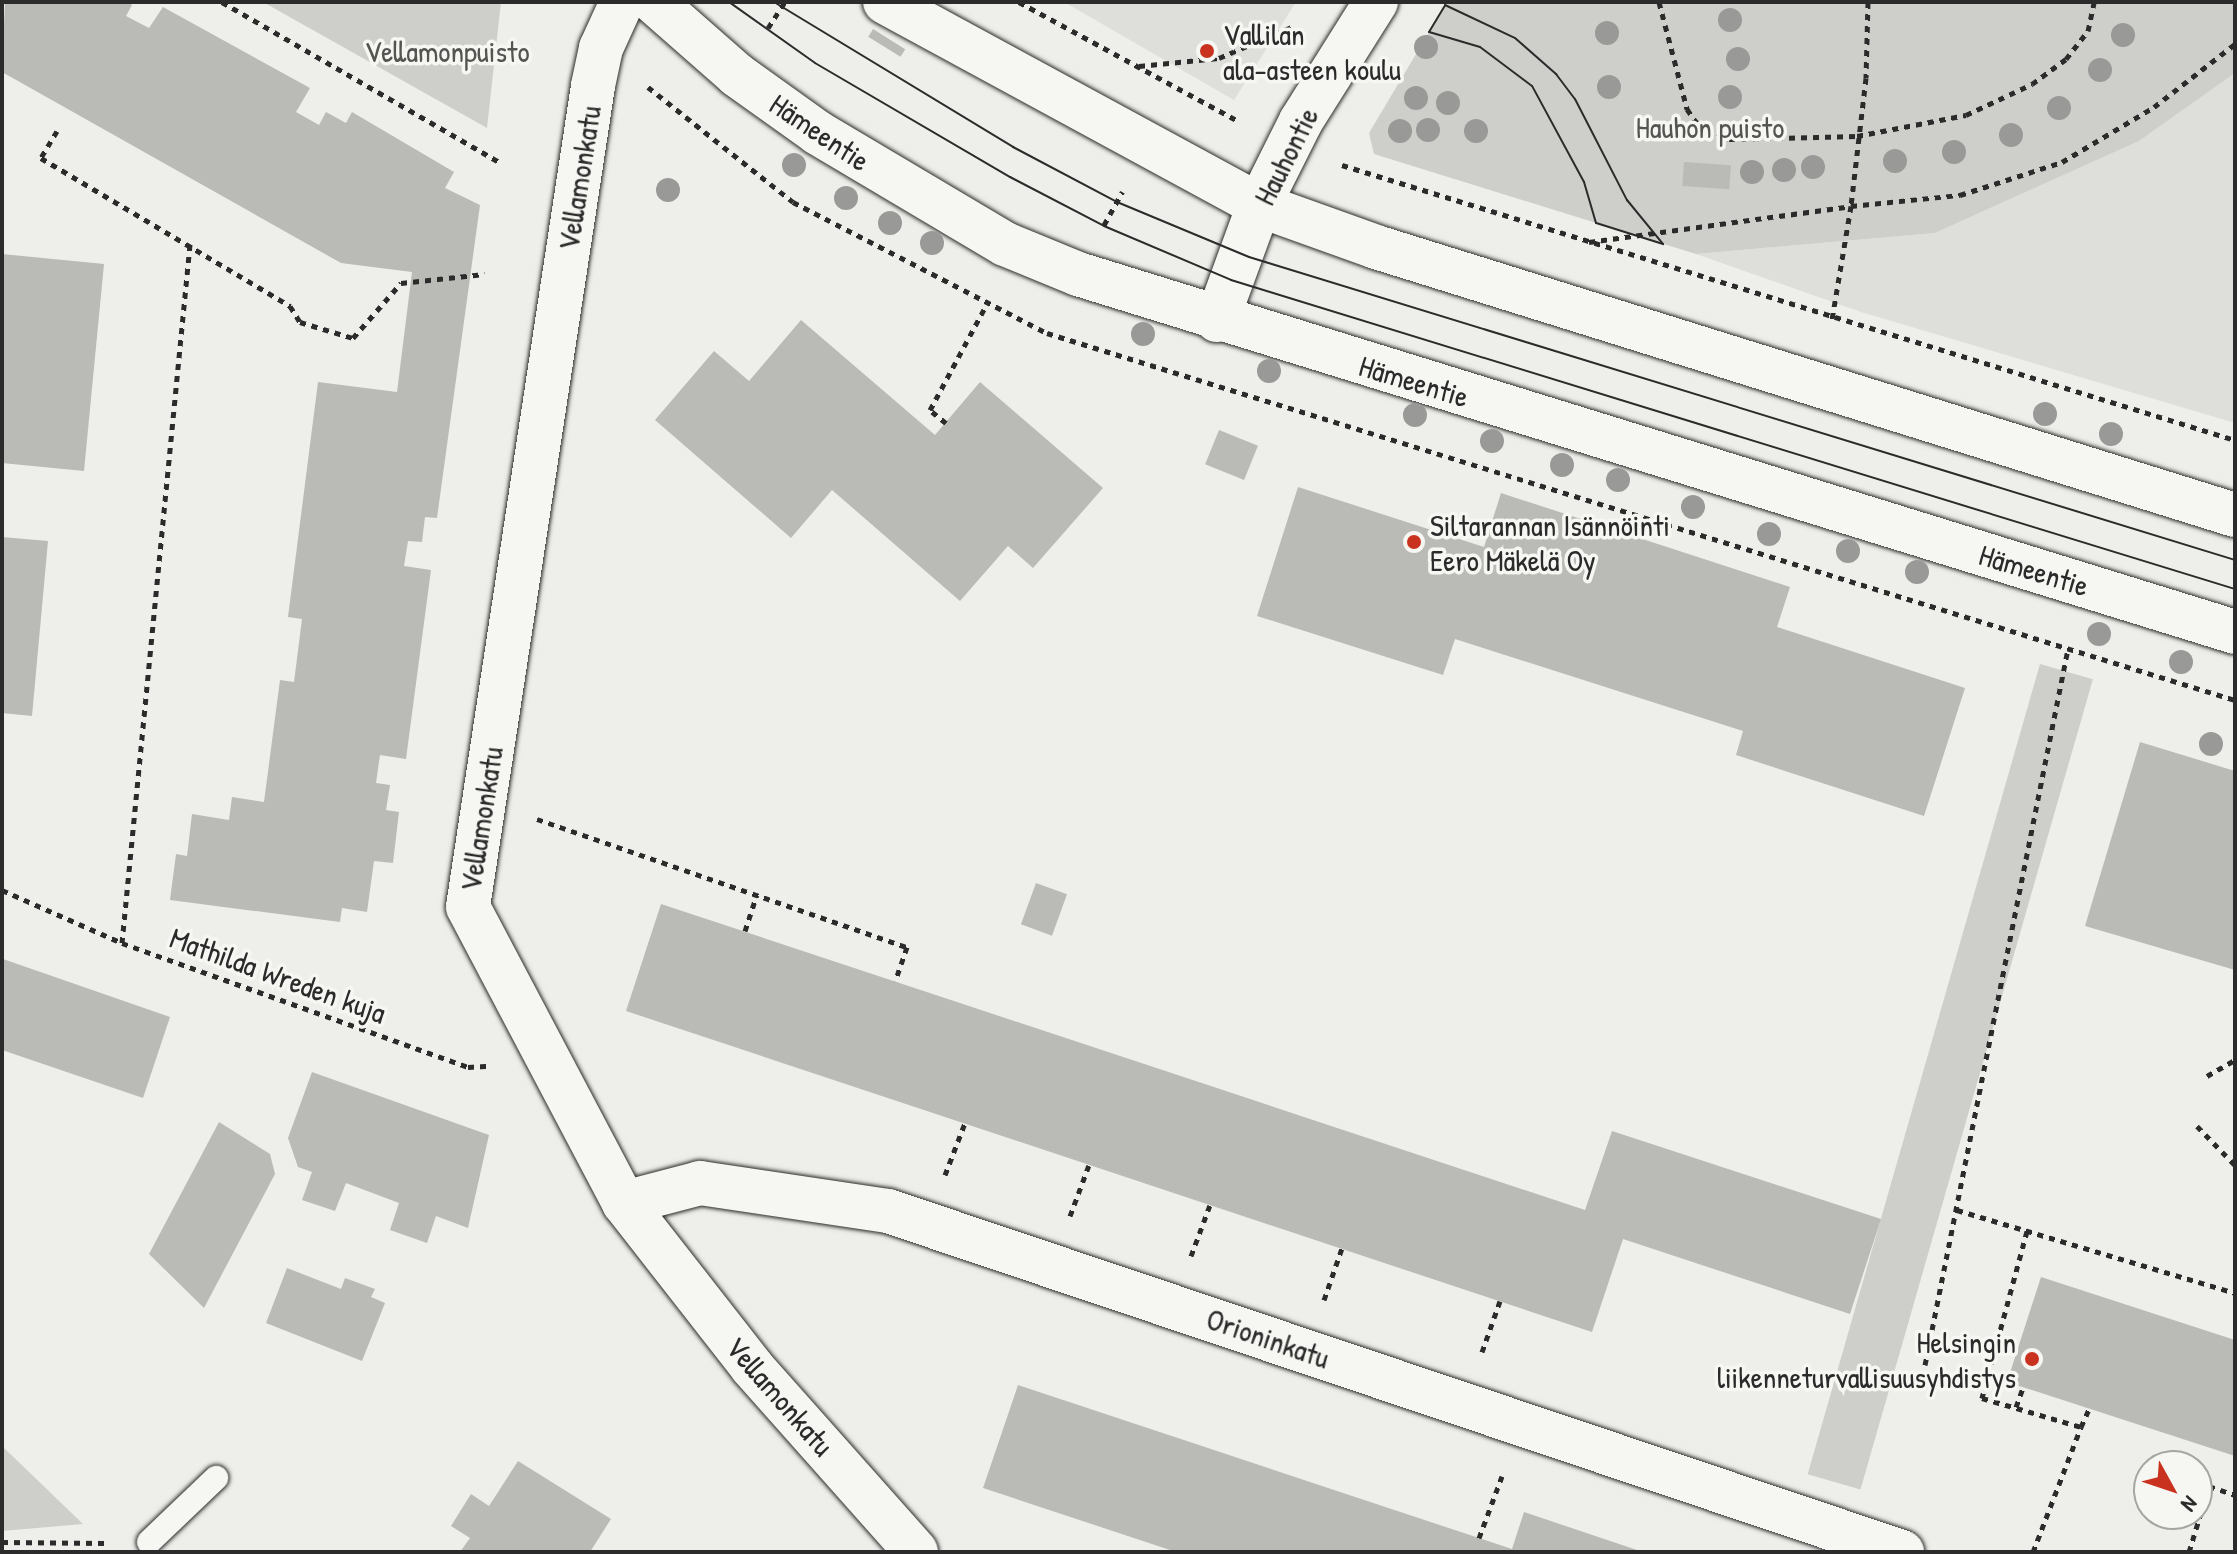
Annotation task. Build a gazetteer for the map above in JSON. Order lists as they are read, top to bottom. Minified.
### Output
{"streets":{"street":["Hämeentie","Hauhontie","Vellamonkatu","Orioninkatu"],"path":["Mathilda Wreden kuja"]},"crossings":[["Hämeentie","Hauhontie"],["Vellamonkatu","Mathilda Wreden kuja"],["Vellamonkatu","Orioninkatu"]],"parks":["Vellamonpuisto","Hauhon puisto"],"places":["Vallilan ala-asteen koulu","Siltarannan Isännöinti Eero Mäkelä Oy","Helsingin liikenneturvallisuusyhdistys"],"north":"bottom right"}
